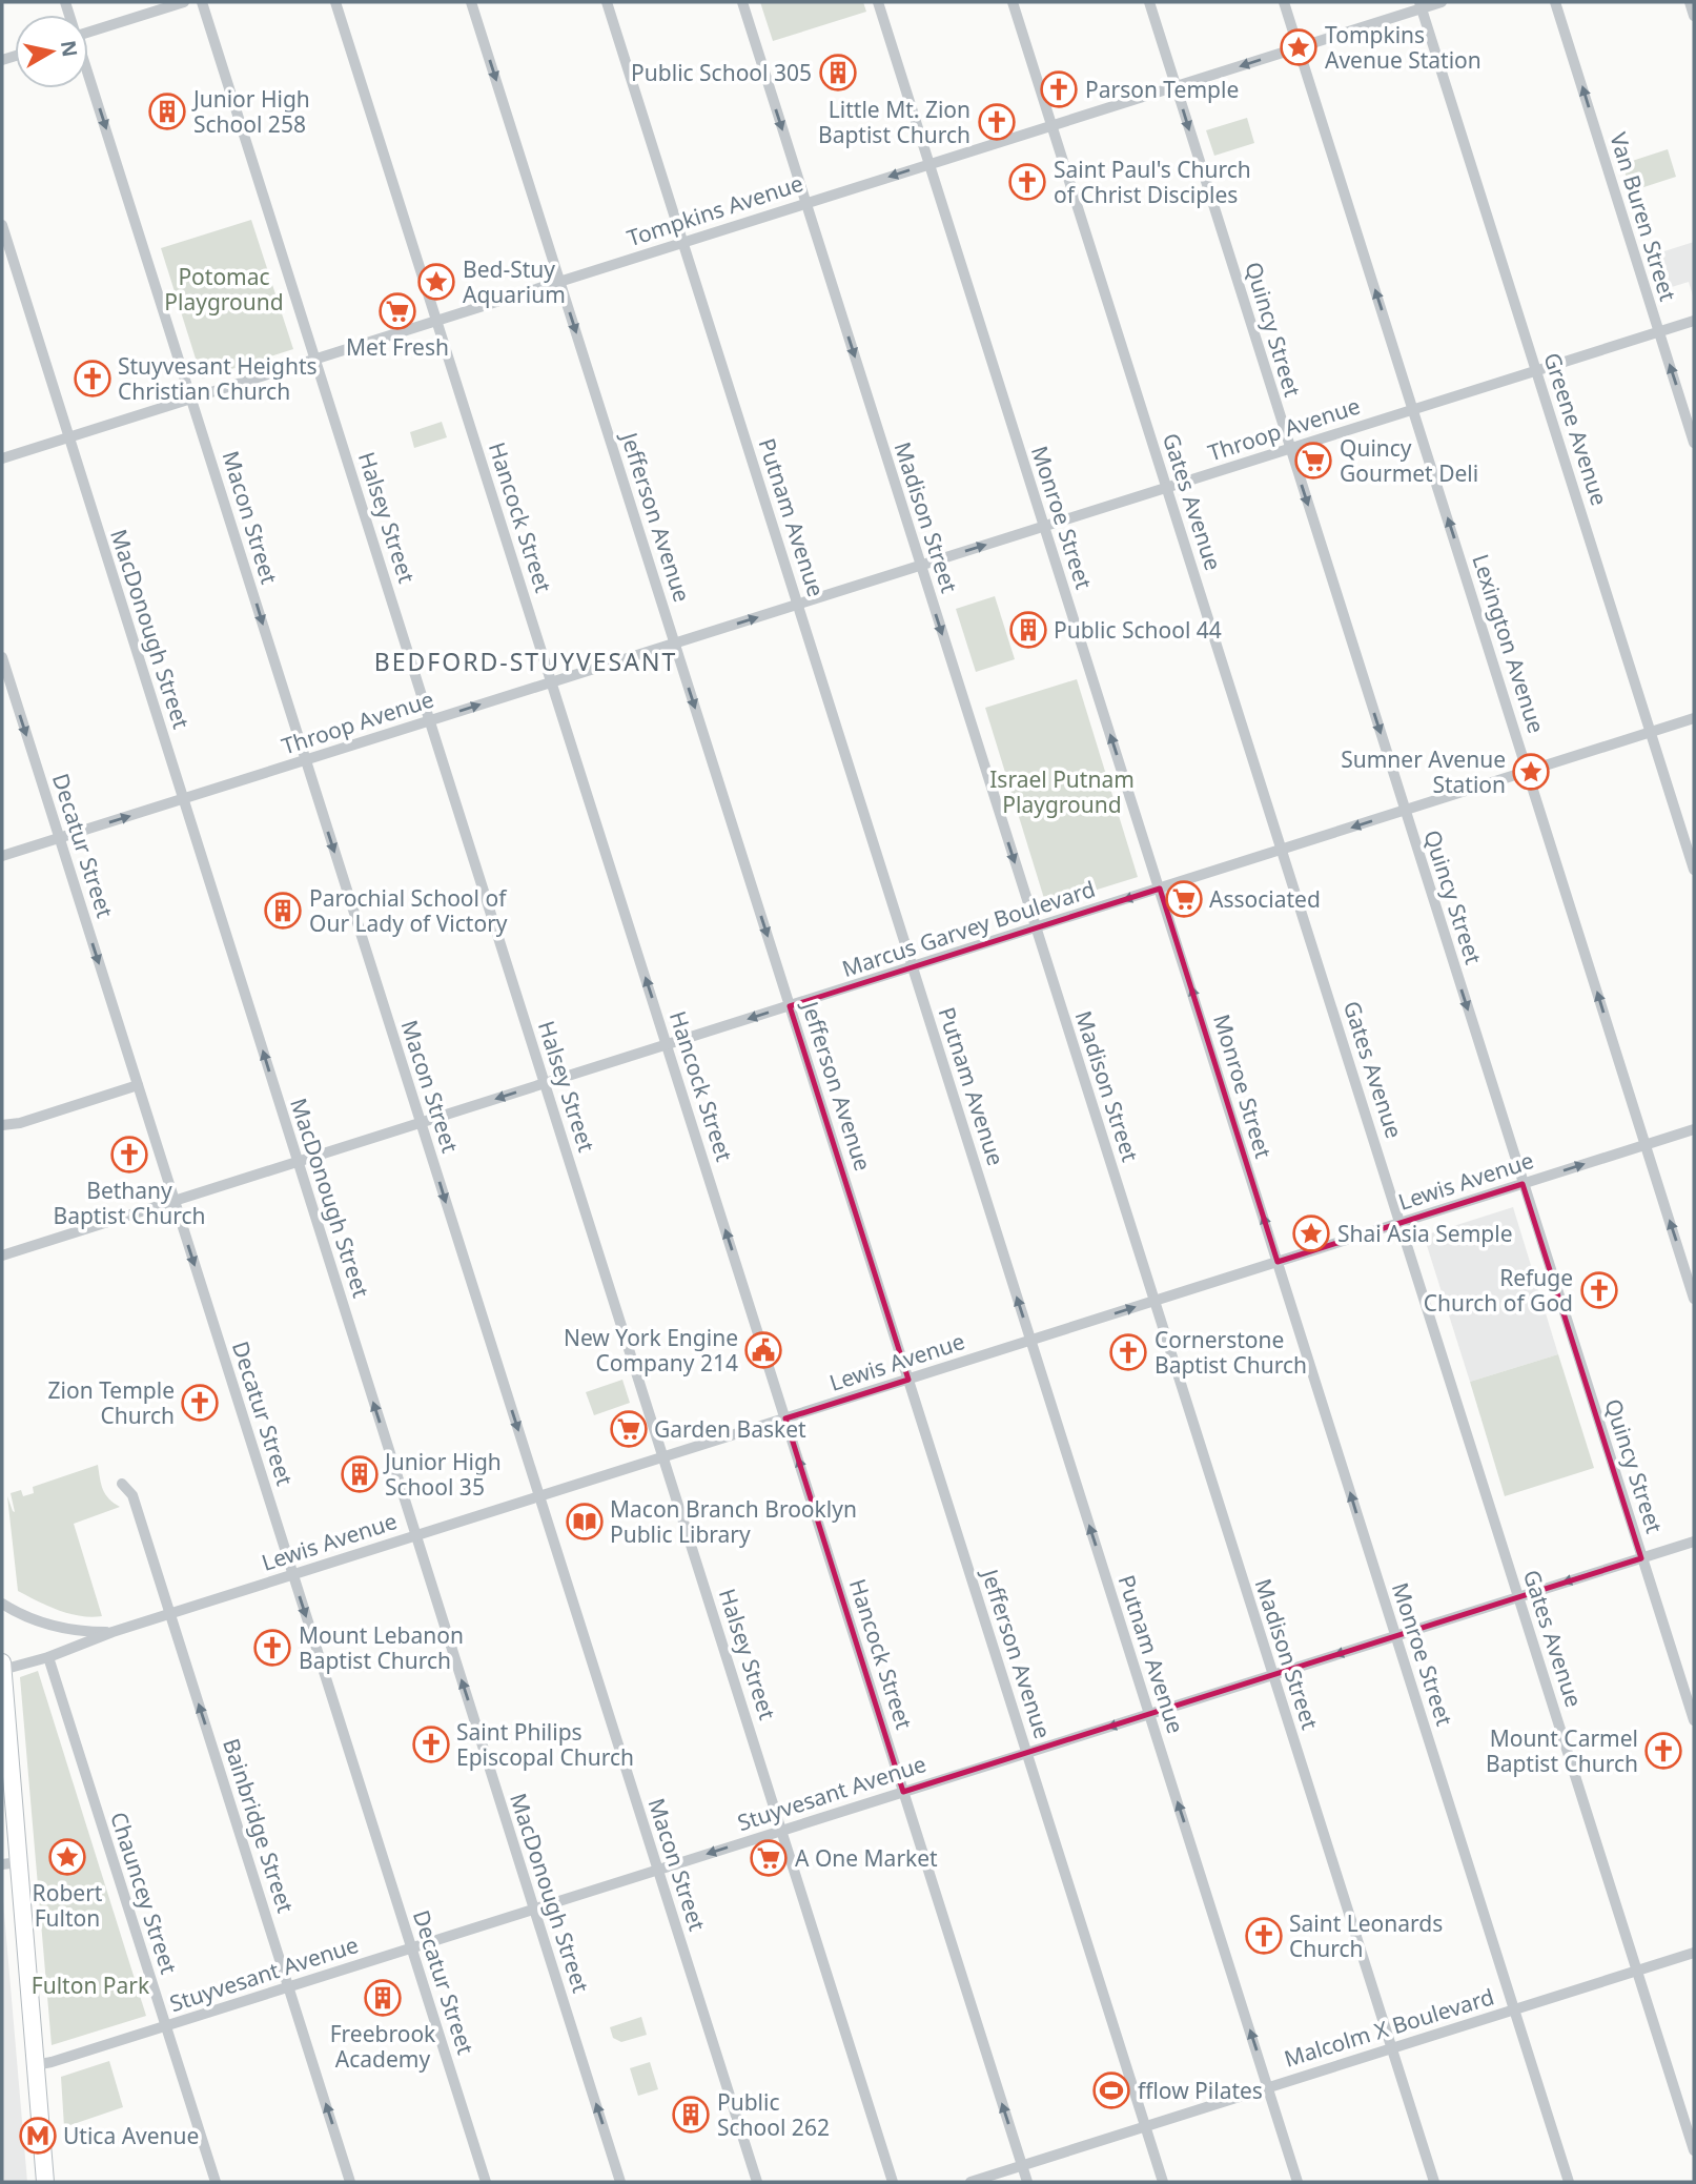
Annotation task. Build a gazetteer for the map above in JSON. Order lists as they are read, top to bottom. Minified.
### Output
{"streets":{"street":["Tompkins Avenue","Van Buren Street","Quincy Street","Throop Avenue","Greene Avenue","Gates Avenue","Macon Street","Halsey Street","Hancock Street","Jefferson Avenue","Putnam Avenue","Madison Street","Monroe Street","MacDonough Street","Lexington Avenue","Decatur Street","Marcus Garvey Boulevard","Lewis Avenue","Stuyvesant Avenue","Bainbridge Street","Chauncey Street","Malcolm X Boulevard"]},"crossings":[["Tompkins Avenue","Quincy Street"],["Tompkins Avenue","Greene Avenue"],["Tompkins Avenue","Gates Avenue"],["Tompkins Avenue","Macon Street"],["Tompkins Avenue","Halsey Street"],["Tompkins Avenue","Hancock Street"],["Tompkins Avenue","Jefferson Avenue"],["Tompkins Avenue","Putnam Avenue"],["Tompkins Avenue","Madison Street"],["Tompkins Avenue","Monroe Street"],["Tompkins Avenue","MacDonough Street"],["Tompkins Avenue","Lexington Avenue"],["Van Buren Street","Throop Avenue"],["Quincy Street","Throop Avenue"],["Quincy Street","Marcus Garvey Boulevard"],["Quincy Street","Lewis Avenue"],["Quincy Street","Stuyvesant Avenue"],["Throop Avenue","Greene Avenue"],["Throop Avenue","Gates Avenue"],["Throop Avenue","Macon Street"],["Throop Avenue","Halsey Street"],["Throop Avenue","Hancock Street"],["Throop Avenue","Jefferson Avenue"],["Throop Avenue","Putnam Avenue"],["Throop Avenue","Madison Street"],["Throop Avenue","Monroe Street"],["Throop Avenue","MacDonough Street"],["Throop Avenue","Lexington Avenue"],["Throop Avenue","Decatur Street"],["Greene Avenue","Marcus Garvey Boulevard"],["Gates Avenue","Marcus Garvey Boulevard"],["Gates Avenue","Lewis Avenue"],["Gates Avenue","Stuyvesant Avenue"],["Gates Avenue","Malcolm X Boulevard"],["Macon Street","Marcus Garvey Boulevard"],["Macon Street","Lewis Avenue"],["Macon Street","Stuyvesant Avenue"],["Halsey Street","Marcus Garvey Boulevard"],["Halsey Street","Lewis Avenue"],["Halsey Street","Stuyvesant Avenue"],["Hancock Street","Marcus Garvey Boulevard"],["Hancock Street","Lewis Avenue"],["Hancock Street","Stuyvesant Avenue"],["Hancock Street","Malcolm X Boulevard"],["Jefferson Avenue","Marcus Garvey Boulevard"],["Jefferson Avenue","Lewis Avenue"],["Jefferson Avenue","Stuyvesant Avenue"],["Jefferson Avenue","Malcolm X Boulevard"],["Putnam Avenue","Marcus Garvey Boulevard"],["Putnam Avenue","Lewis Avenue"],["Putnam Avenue","Stuyvesant Avenue"],["Putnam Avenue","Malcolm X Boulevard"],["Madison Street","Marcus Garvey Boulevard"],["Madison Street","Lewis Avenue"],["Madison Street","Stuyvesant Avenue"],["Madison Street","Malcolm X Boulevard"],["Monroe Street","Marcus Garvey Boulevard"],["Monroe Street","Lewis Avenue"],["Monroe Street","Stuyvesant Avenue"],["Monroe Street","Malcolm X Boulevard"],["MacDonough Street","Marcus Garvey Boulevard"],["MacDonough Street","Lewis Avenue"],["MacDonough Street","Stuyvesant Avenue"],["Lexington Avenue","Marcus Garvey Boulevard"],["Lexington Avenue","Lewis Avenue"],["Decatur Street","Marcus Garvey Boulevard"],["Decatur Street","Lewis Avenue"],["Decatur Street","Stuyvesant Avenue"],["Lewis Avenue","Bainbridge Street"],["Lewis Avenue","Chauncey Street"],["Stuyvesant Avenue","Bainbridge Street"],["Stuyvesant Avenue","Chauncey Street"]],"one_way":["Van Buren Street","Quincy Street","Macon Street","Hancock Street","Jefferson Avenue","Putnam Avenue","Madison Street","Monroe Street","MacDonough Street","Lexington Avenue","Decatur Street","Bainbridge Street"],"districts":["BEDFORD-STUYVESANT"],"parks":["Potomac Playground","Israel Putnam Playground","Fulton Park"],"places":{"place":["Tompkins Avenue Station","Bed-Stuy Aquarium","Sumner Avenue Station","Shai Asia Semple","Robert Fulton"],"building":["Public School 305","Junior High School 258","Public School 44","Parochial School of Our Lady of Victory","Junior High School 35","Freebrook Academy","Public School 262"],"church":["Parson Temple","Little Mt. Zion Baptist Church","Saint Paul's Church of Christ Disciples","Stuyvesant Heights Christian Church","Bethany Baptist Church","Refuge Church of God","Cornerstone Baptist Church","Zion Temple Church","Mount Lebanon Baptist Church","Saint Philips Episcopal Church","Mount Carmel Baptist Church","Saint Leonards Church"],"supermarket":["Met Fresh","Quincy Gourmet Deli","Associated","Garden Basket","A One Market"],"public building":["New York Engine Company 214"],"library":["Macon Branch Brooklyn Public Library"],"sports":["fflow Pilates"],"metro station":["Utica Avenue"]},"north":"right"}
